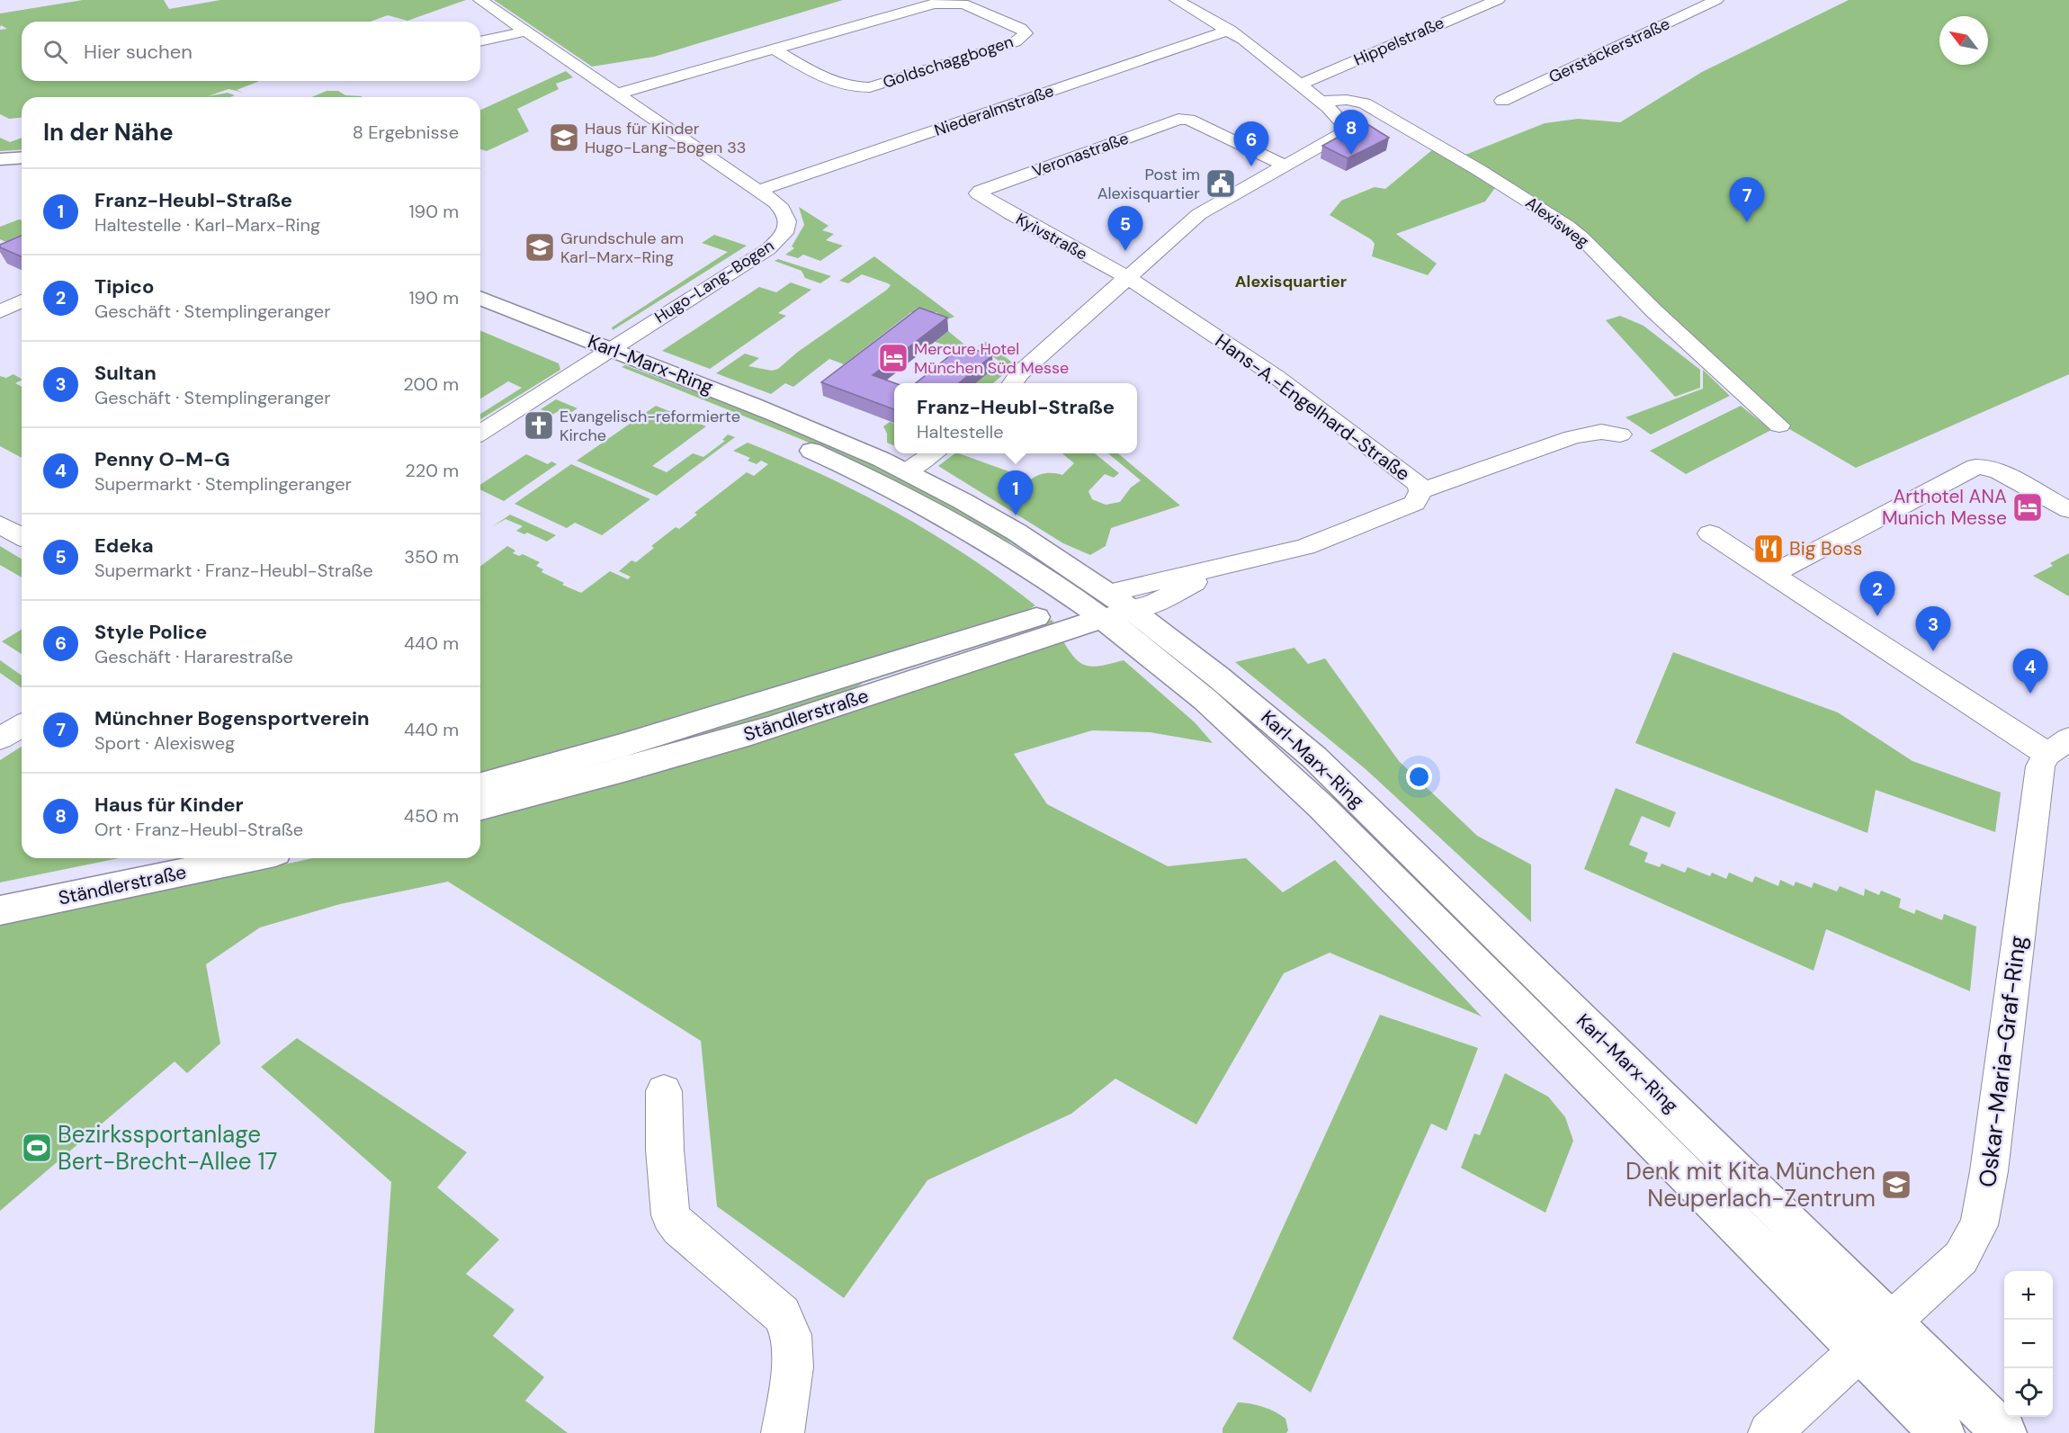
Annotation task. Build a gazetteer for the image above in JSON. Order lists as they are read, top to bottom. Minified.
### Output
{"streets":{"main road":["Karl-Marx-Ring","Ständlerstraße"],"street":["Hippelstraße","Gerstäckerstraße","Goldschaggbogen","Niederalmstraße","Veronastraße","Alexisweg","Kyivstraße","Hugo-Lang-Bogen","Hans-A.-Engelhard-Straße","Oskar-Maria-Graf-Ring"]},"crossings":[["Goldschaggbogen","Hugo-Lang-Bogen"],["Niederalmstraße","Hugo-Lang-Bogen"],["Veronastraße","Kyivstraße"],["Kyivstraße","Hans-A.-Engelhard-Straße"],["Hugo-Lang-Bogen","Karl-Marx-Ring"],["Karl-Marx-Ring","Hans-A.-Engelhard-Straße"],["Karl-Marx-Ring","Ständlerstraße"],["Karl-Marx-Ring","Oskar-Maria-Graf-Ring"],["Hans-A.-Engelhard-Straße","Ständlerstraße"]],"districts":["Alexisquartier"],"places":{"school or university":["Haus für Kinder Hugo-Lang-Bogen 33","Grundschule am Karl-Marx-Ring","Denk mit Kita München Neuperlach-Zentrum"],"public building":["Post im Alexisquartier"],"hotel":["Mercure Hotel München Süd Messe","Arthotel ANA Munich Messe"],"church":["Evangelisch-reformierte Kirche"],"restaurant":["Big Boss"],"sports":["Bezirkssportanlage Bert-Brecht-Allee 17"]},"north":"top left","page":{"search":"Hier suchen","heading":["In der Nähe","8 Ergebnisse"],"pins":["8","6","7","5","1","2","3","4"],"list":[{"mark":"1","name":"Franz-Heubl-Straße","note":"Haltestelle · Karl-Marx-Ring","value":"190 m"},{"mark":"2","name":"Tipico","note":"Geschäft · Stemplingeranger","value":"190 m"},{"mark":"3","name":"Sultan","note":"Geschäft · Stemplingeranger","value":"200 m"},{"mark":"4","name":"Penny O-M-G","note":"Supermarkt · Stemplingeranger","value":"220 m"},{"mark":"5","name":"Edeka","note":"Supermarkt · Franz-Heubl-Straße","value":"350 m"},{"mark":"6","name":"Style Police","note":"Geschäft · Hararestraße","value":"440 m"},{"mark":"7","name":"Münchner Bogensportverein","note":"Sport · Alexisweg","value":"440 m"},{"mark":"8","name":"Haus für Kinder","note":"Ort · Franz-Heubl-Straße","value":"450 m"}],"popup":["Franz-Heubl-Straße","Haltestelle"],"map_buttons":["+","−"]}}
